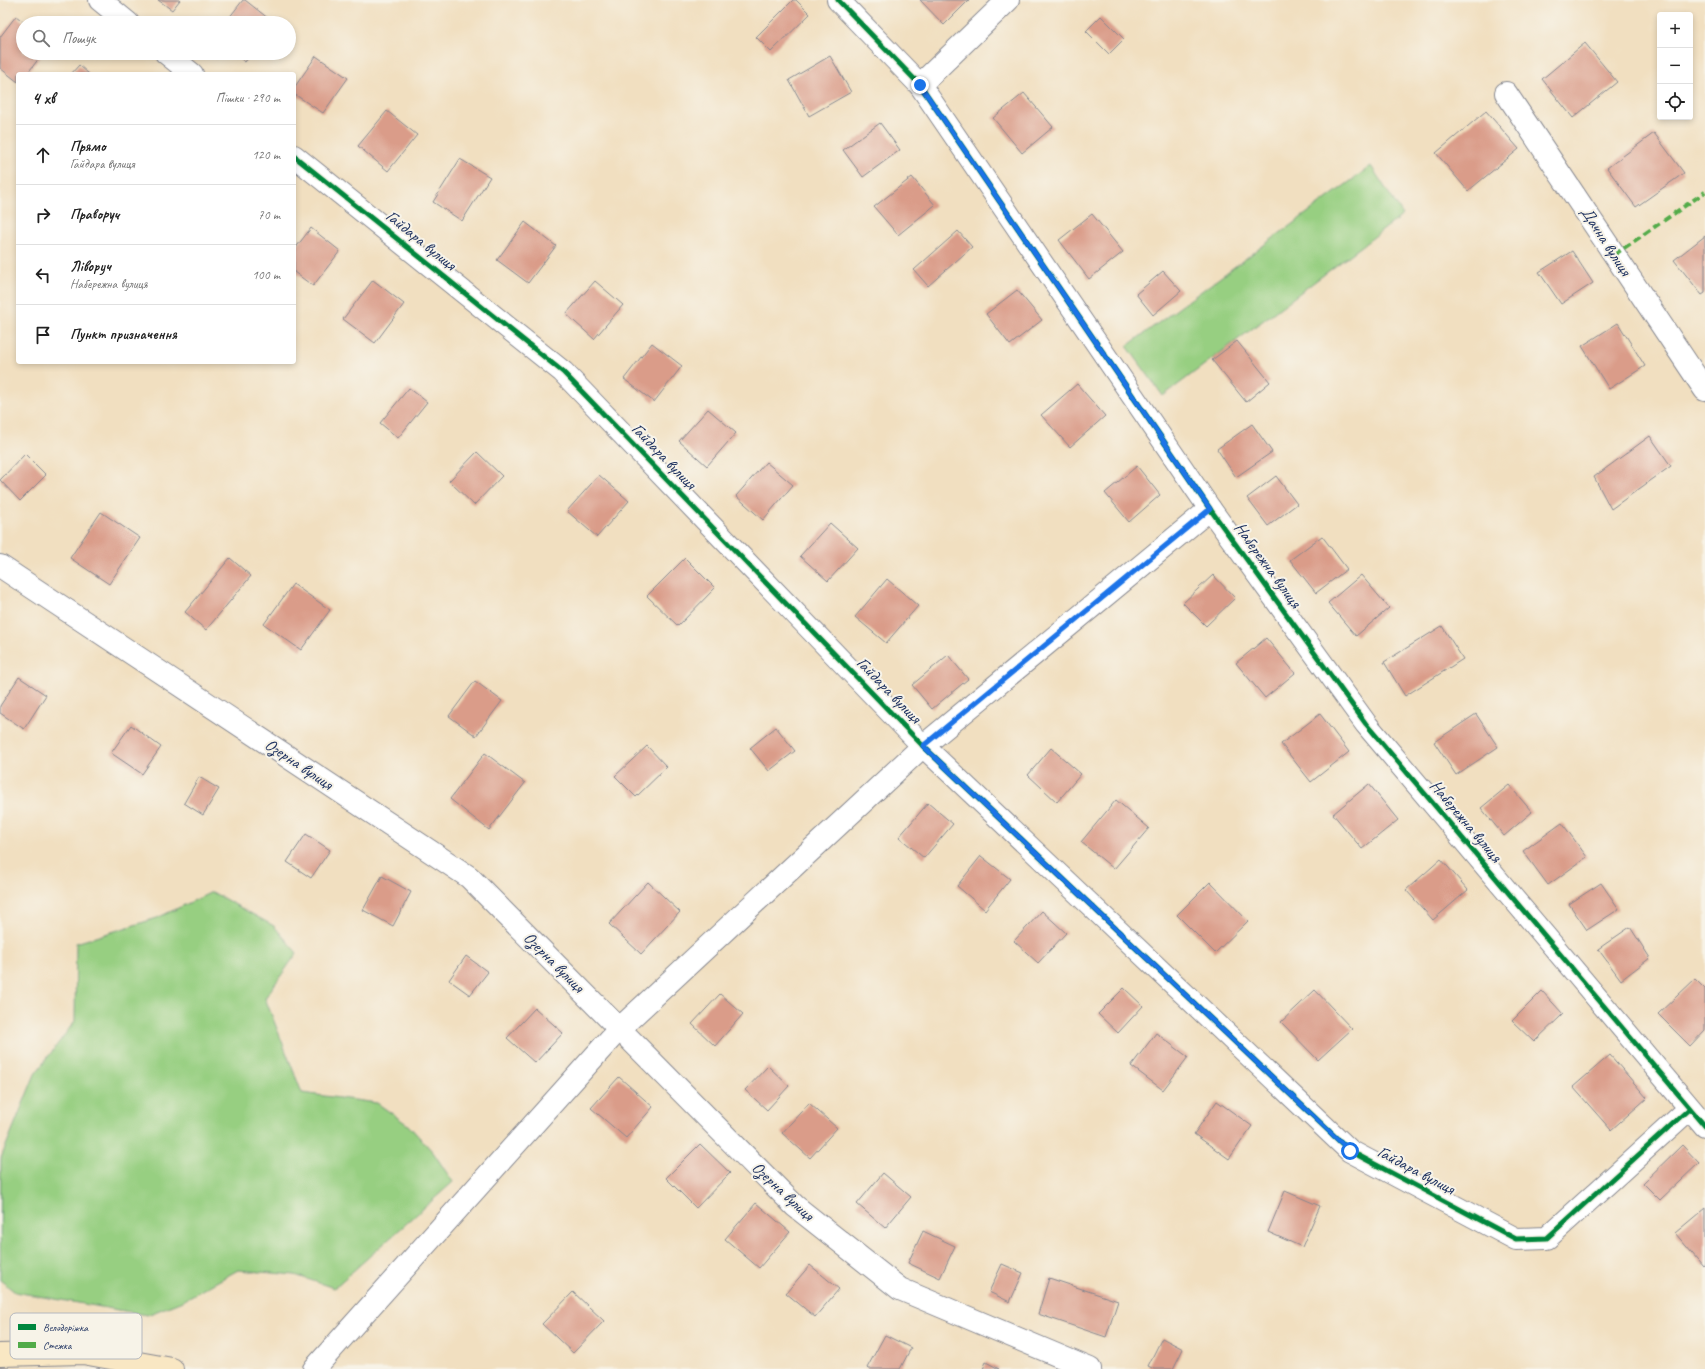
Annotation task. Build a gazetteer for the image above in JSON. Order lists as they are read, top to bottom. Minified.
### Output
{"streets":{"street":["Гайдара вулиця","Дачна вулиця","Набережна вулиця","Озерна вулиця"]},"crossings":[["Гайдара вулиця","Набережна вулиця"]],"legend":["Велодоріжка","Стежка"],"page":{"map_buttons":["+","−"],"search":"Пошук","heading":["4 хв","Пішки · 290 m"],"list":[["Прямо","Гайдара вулиця","120 m"],["Праворуч","70 m"],["Ліворуч","Набережна вулиця","100 m"],"Пункт призначення"]}}
